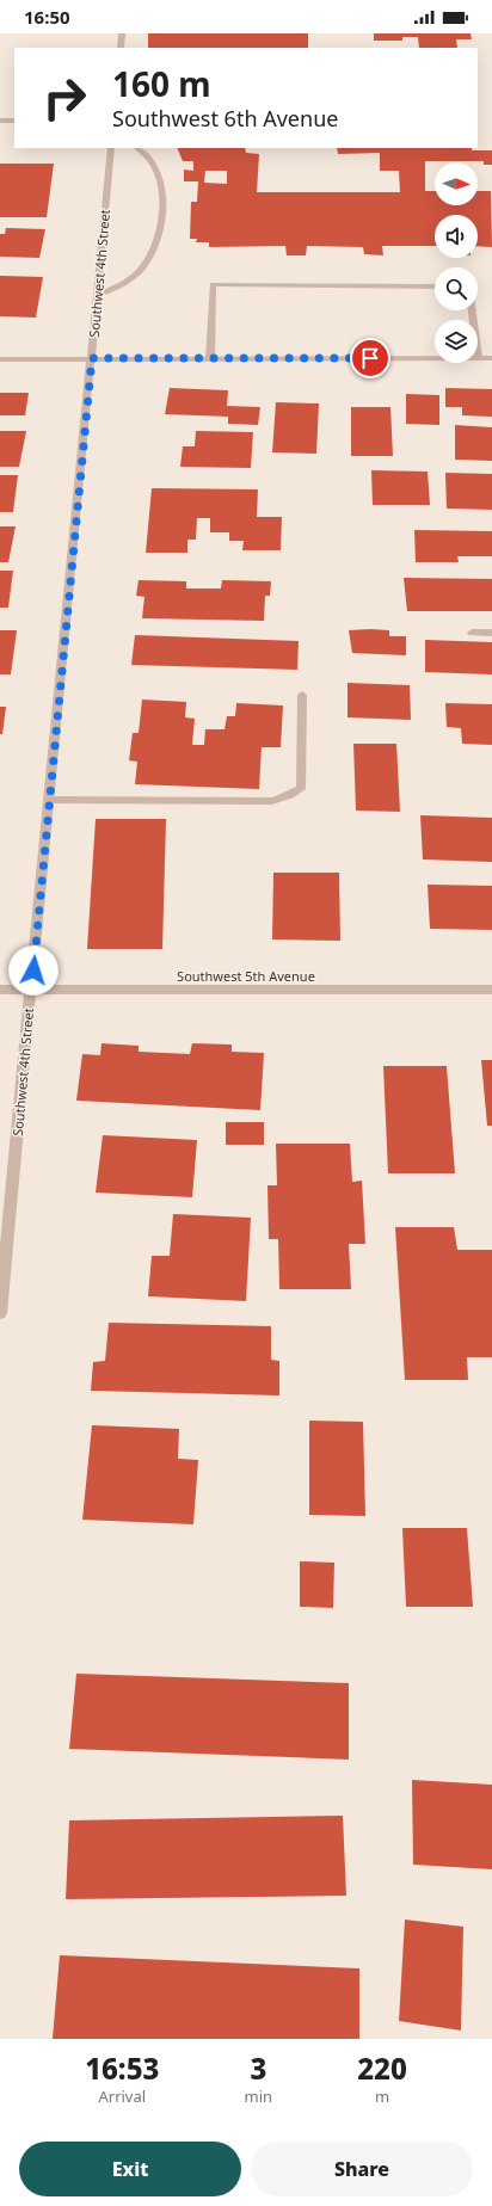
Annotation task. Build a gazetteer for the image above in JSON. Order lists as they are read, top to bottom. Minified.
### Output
{"streets":{"street":["Southwest 4th Street","Southwest 5th Avenue"]},"crossings":[["Southwest 4th Street","Southwest 5th Avenue"]],"north":"right","page":{"status":"16:50","turn":["160 m","Southwest 6th Avenue"],"eta":["16:53","Arrival","3","min","220","m"],"buttons":["Exit","Share"]}}
